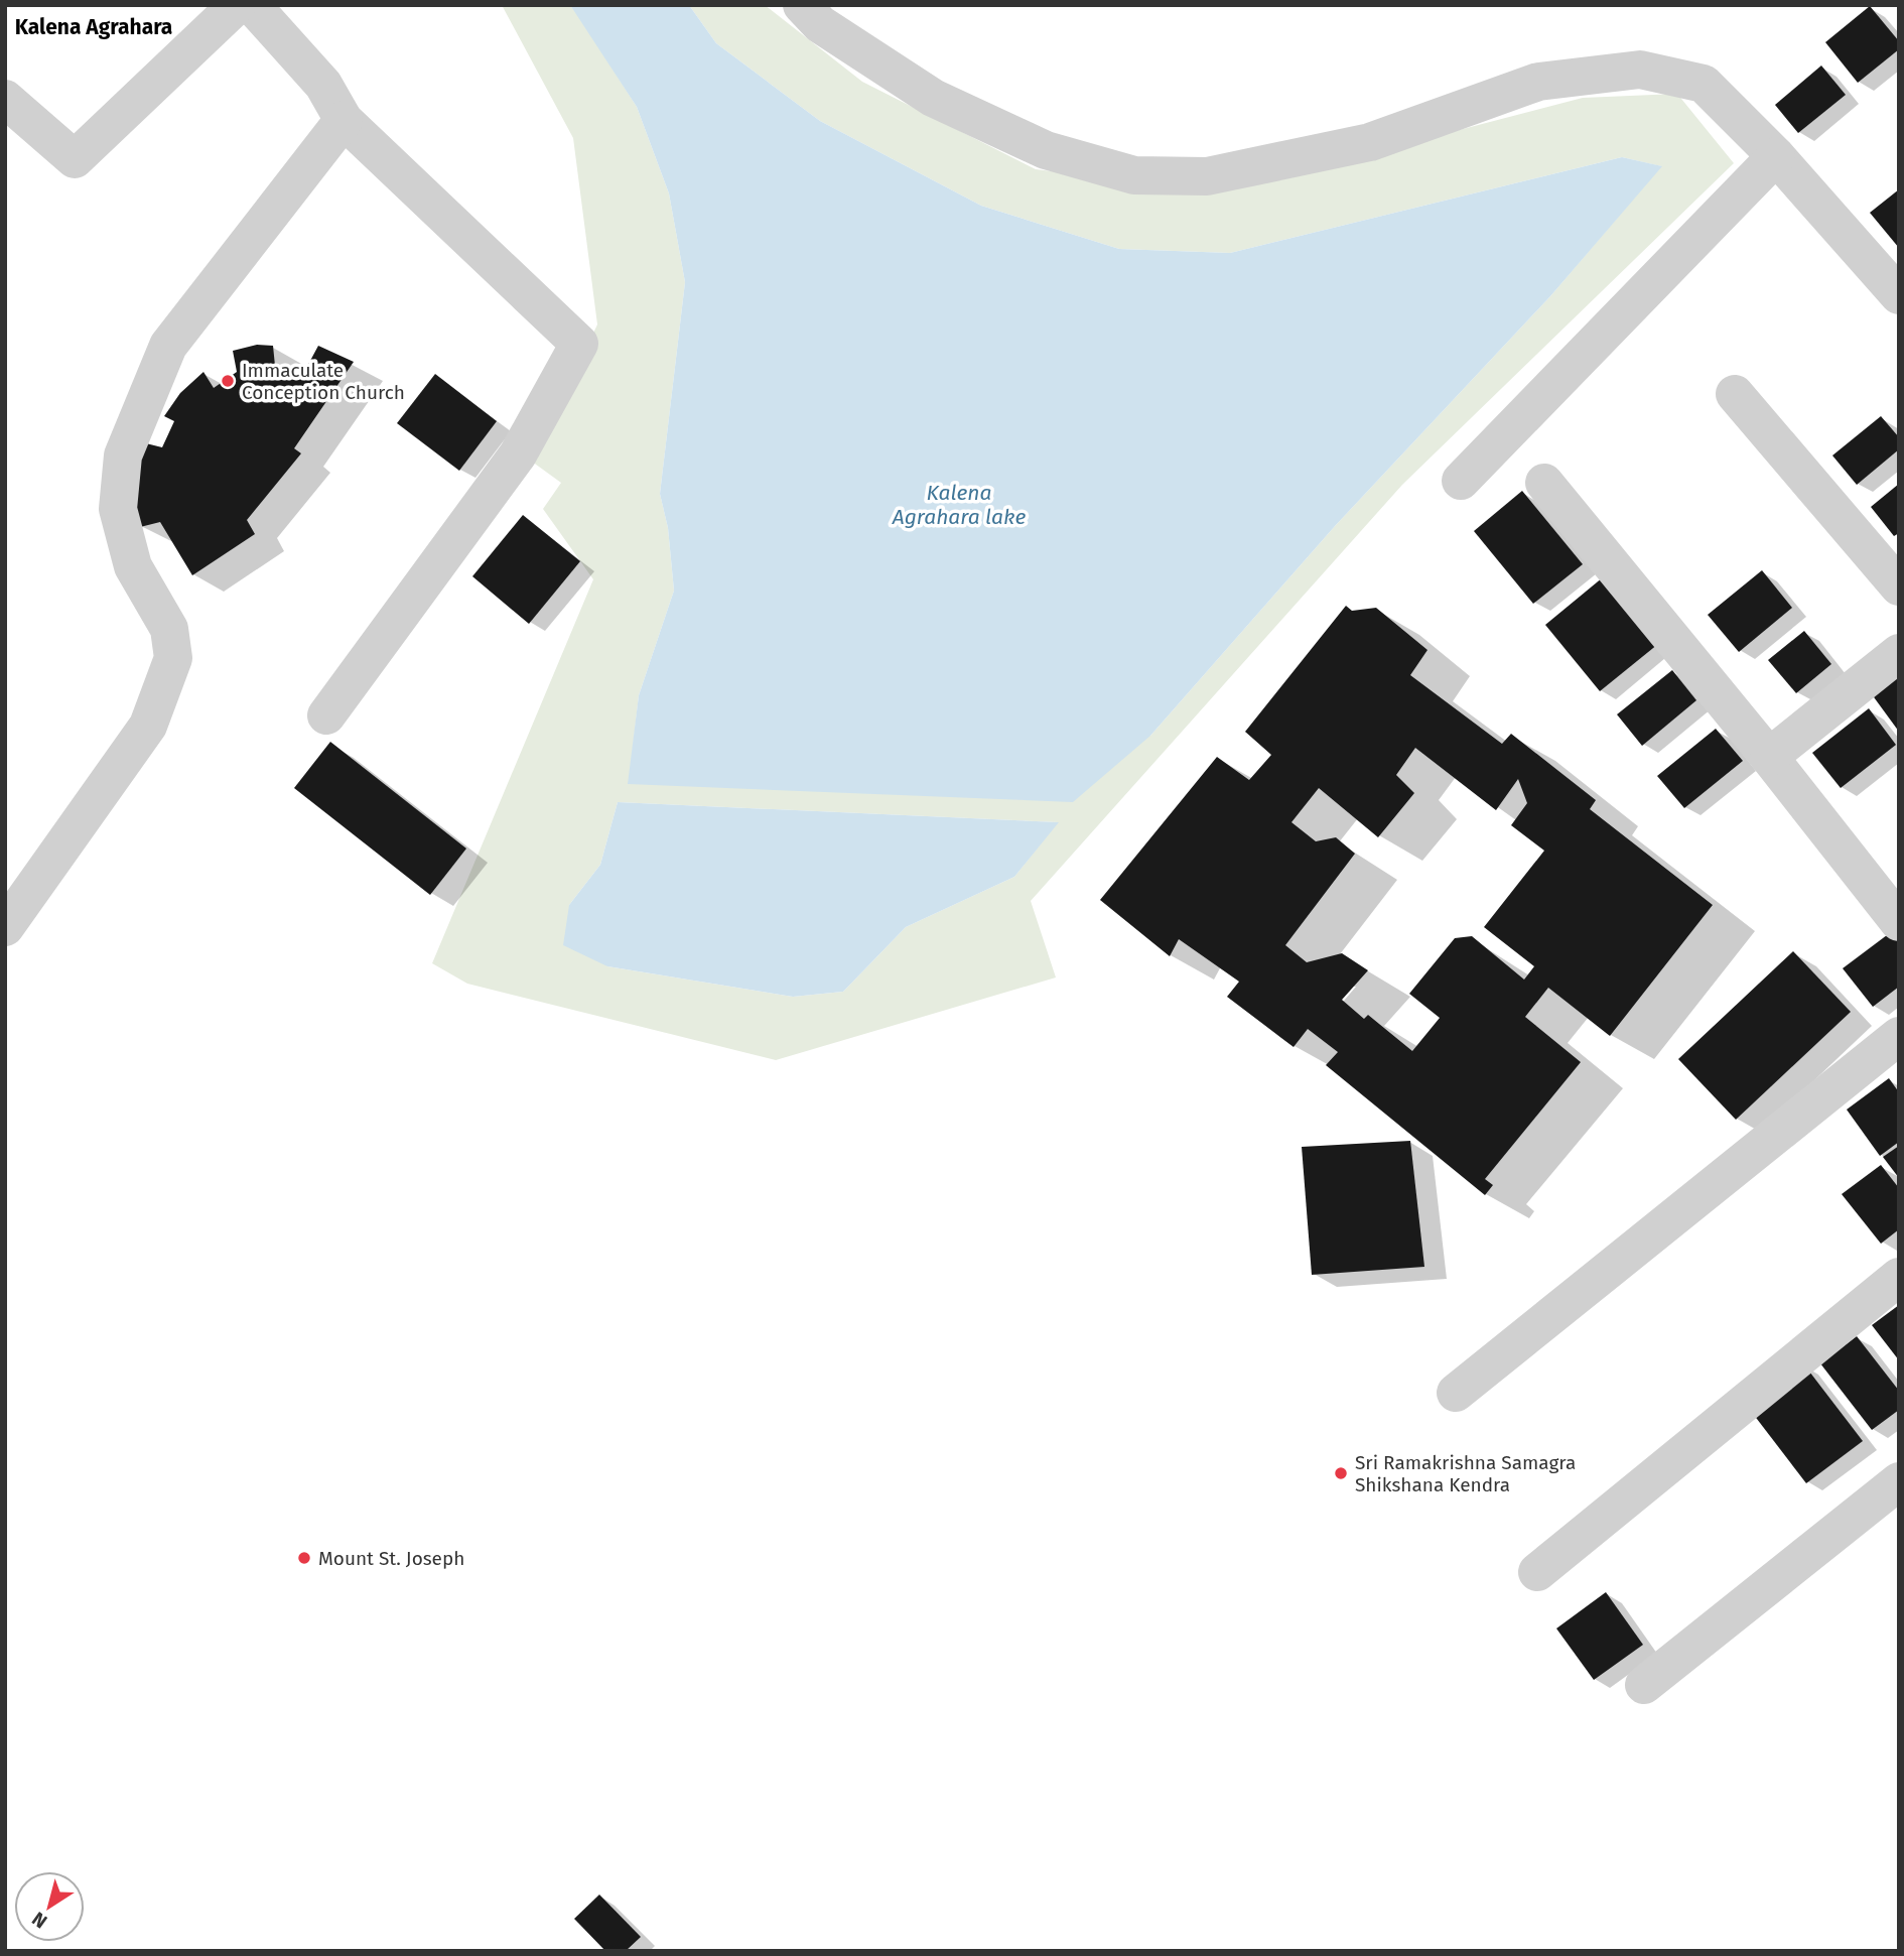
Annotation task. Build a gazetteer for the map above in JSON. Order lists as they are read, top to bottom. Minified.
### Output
{"districts":["Kalena Agrahara"],"water":["Kalena Agrahara lake"],"places":["Immaculate Conception Church","Sri Ramakrishna Samagra Shikshana Kendra","Mount St. Joseph"],"north":"bottom left"}
